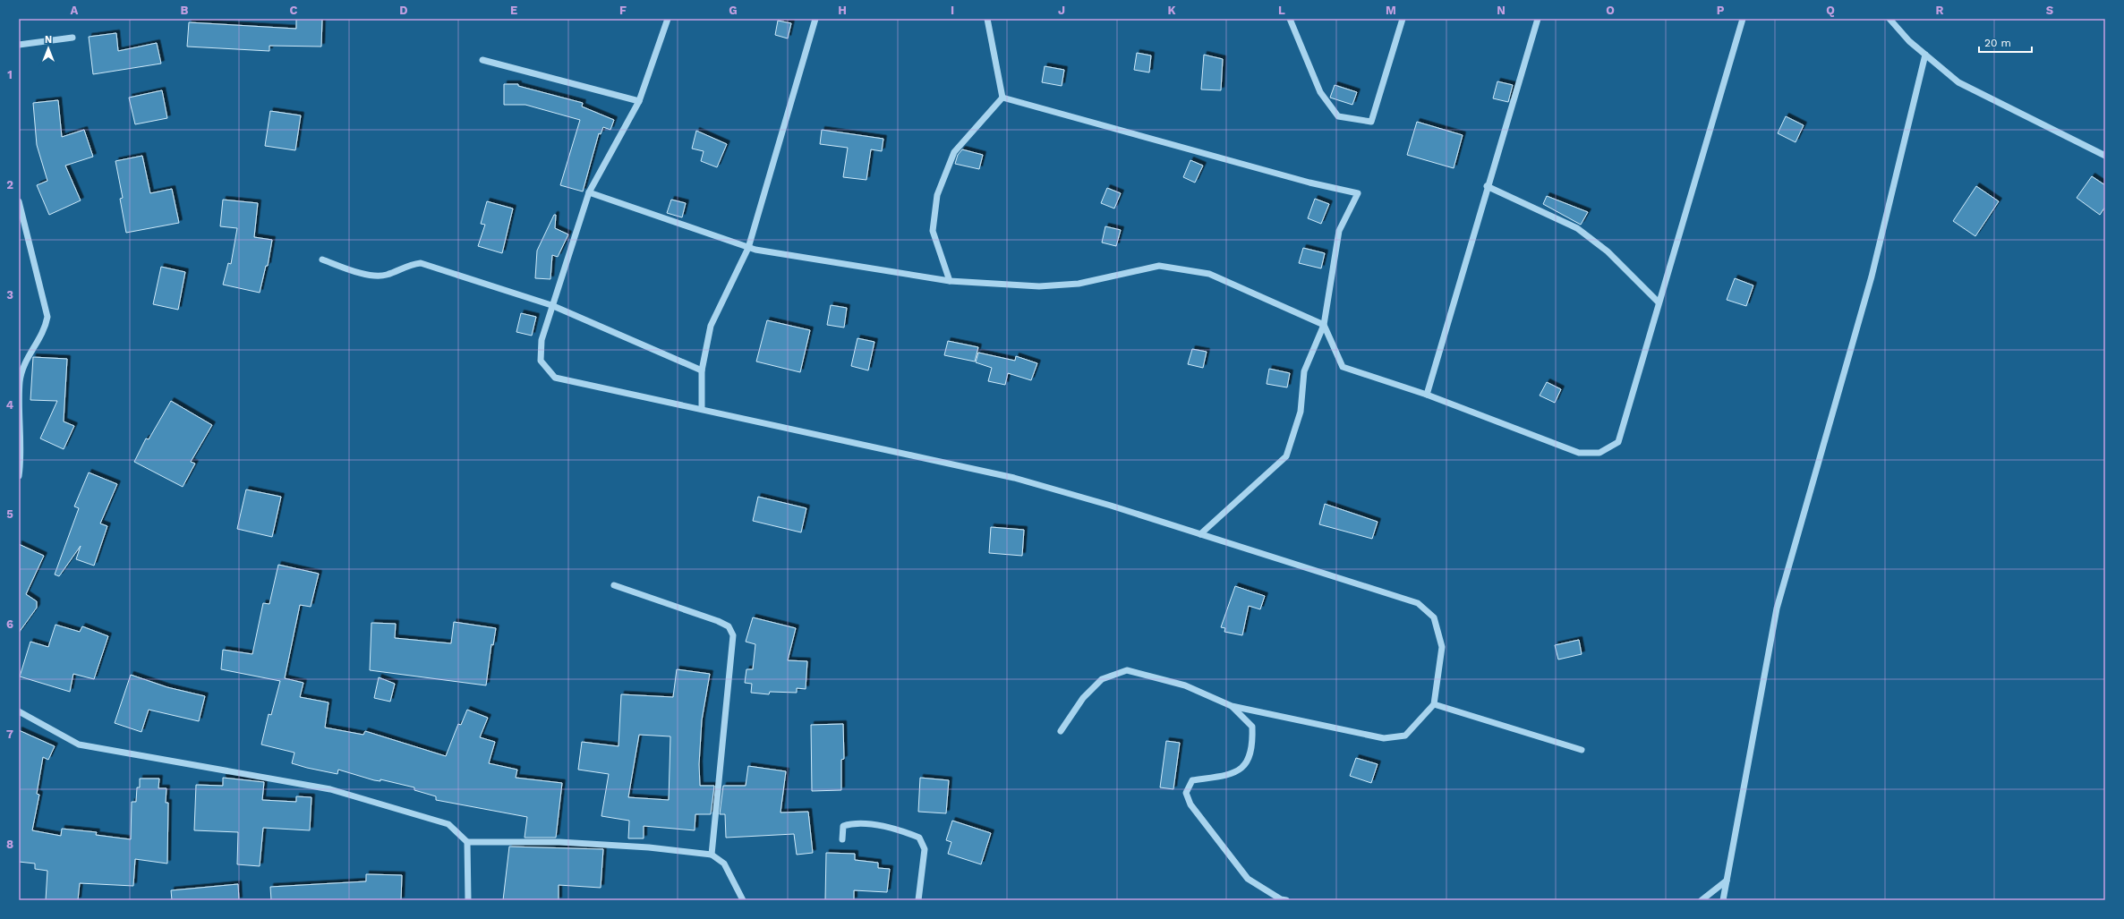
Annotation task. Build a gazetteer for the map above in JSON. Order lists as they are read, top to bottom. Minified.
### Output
{"scale_bar":"20 m","north":"top","grid":{"columns":["A","B","C","D","E","F","G","H","I","J","K","L","M","N","O","P","Q","R","S"],"rows":["1","2","3","4","5","6","7","8"]}}
